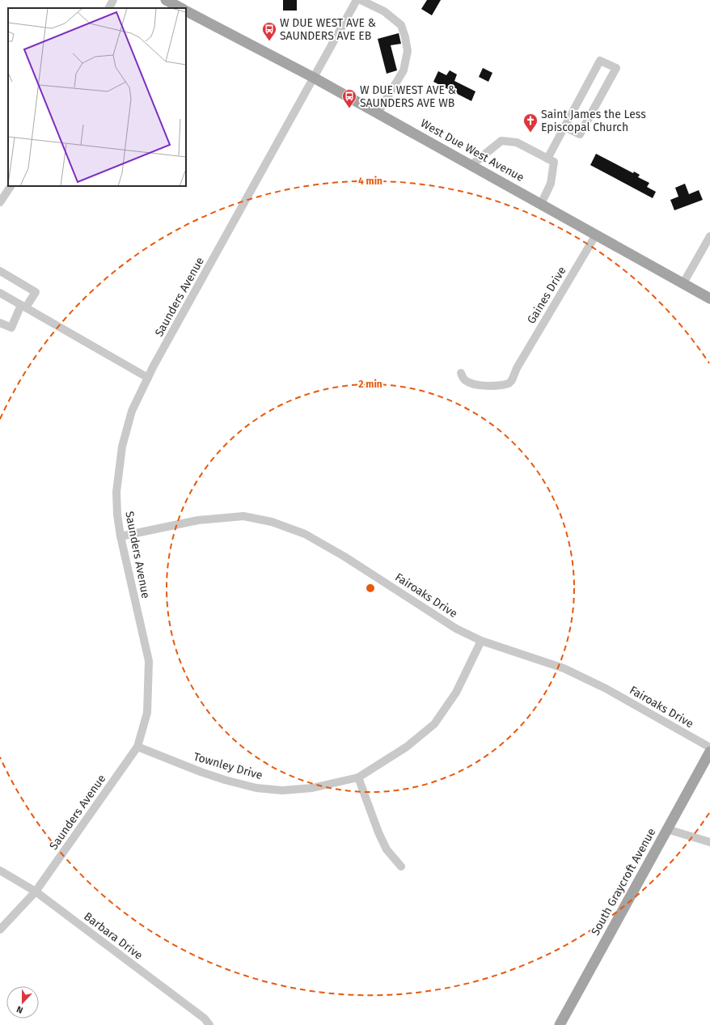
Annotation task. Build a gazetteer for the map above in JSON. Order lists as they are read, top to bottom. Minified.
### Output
{"streets":{"main road":["West Due West Avenue","South Graycroft Avenue"],"street":["Gaines Drive","Saunders Avenue","Fairoaks Drive","Townley Drive","Barbara Drive"]},"crossings":[["West Due West Avenue","Gaines Drive"],["West Due West Avenue","Saunders Avenue"],["Saunders Avenue","Fairoaks Drive"],["Saunders Avenue","Townley Drive"],["Saunders Avenue","Barbara Drive"],["Fairoaks Drive","Townley Drive"],["Fairoaks Drive","South Graycroft Avenue"]],"places":{"bus stop":["W DUE WEST AVE & SAUNDERS AVE EB","W DUE WEST AVE & SAUNDERS AVE WB"],"church":["Saint James the Less Episcopal Church"]},"north":"bottom","rings":["4 min","2 min"]}
